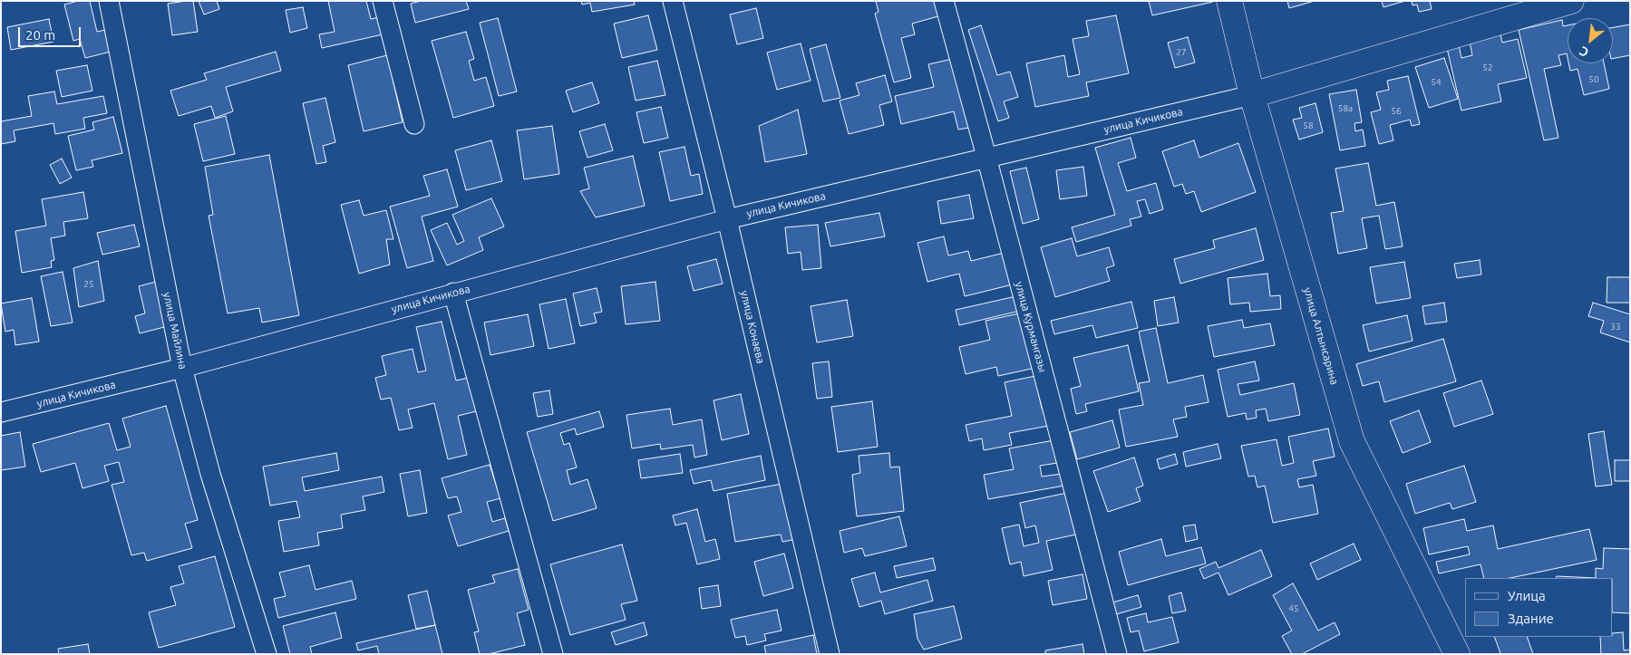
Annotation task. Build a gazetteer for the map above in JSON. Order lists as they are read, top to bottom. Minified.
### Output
{"streets":{"street":["улица Кичикова","улица Конаева","улица Курмангазы","улица Майлина","улица Алтынсарина"]},"crossings":[["улица Кичикова","улица Конаева"],["улица Кичикова","улица Курмангазы"],["улица Кичикова","улица Майлина"],["улица Кичикова","улица Алтынсарина"]],"house_numbers":["27","52","50","54","58а","56","58","25","33","45"],"legend":["Улица","Здание"],"scale_bar":"20 m","north":"bottom left"}
